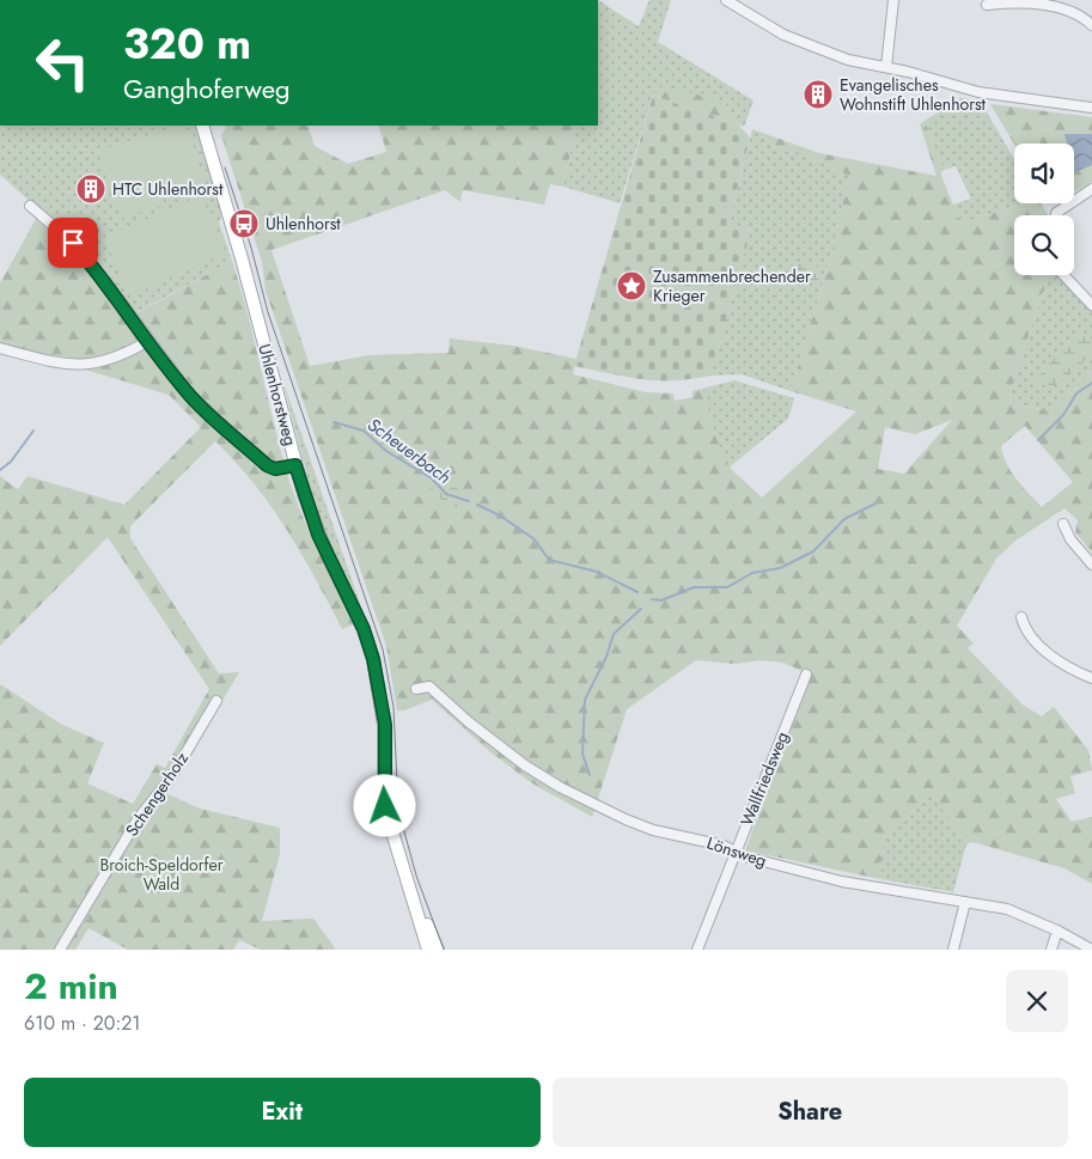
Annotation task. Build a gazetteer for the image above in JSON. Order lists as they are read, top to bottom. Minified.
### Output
{"streets":{"main road":["Uhlenhorstweg"],"street":["Wallfriedsweg","Schengerholz","Lönsweg"]},"crossings":[["Wallfriedsweg","Lönsweg"]],"water":["Scheuerbach"],"parks":["Broich-Speldorfer Wald"],"places":{"building":["Evangelisches Wohnstift Uhlenhorst","HTC Uhlenhorst"],"bus stop":["Uhlenhorst"],"place":["Zusammenbrechender Krieger"]},"page":{"turn":["320 m","Ganghoferweg"],"heading":["2 min","610 m · 20:21"],"buttons":["Exit","Share"]}}
